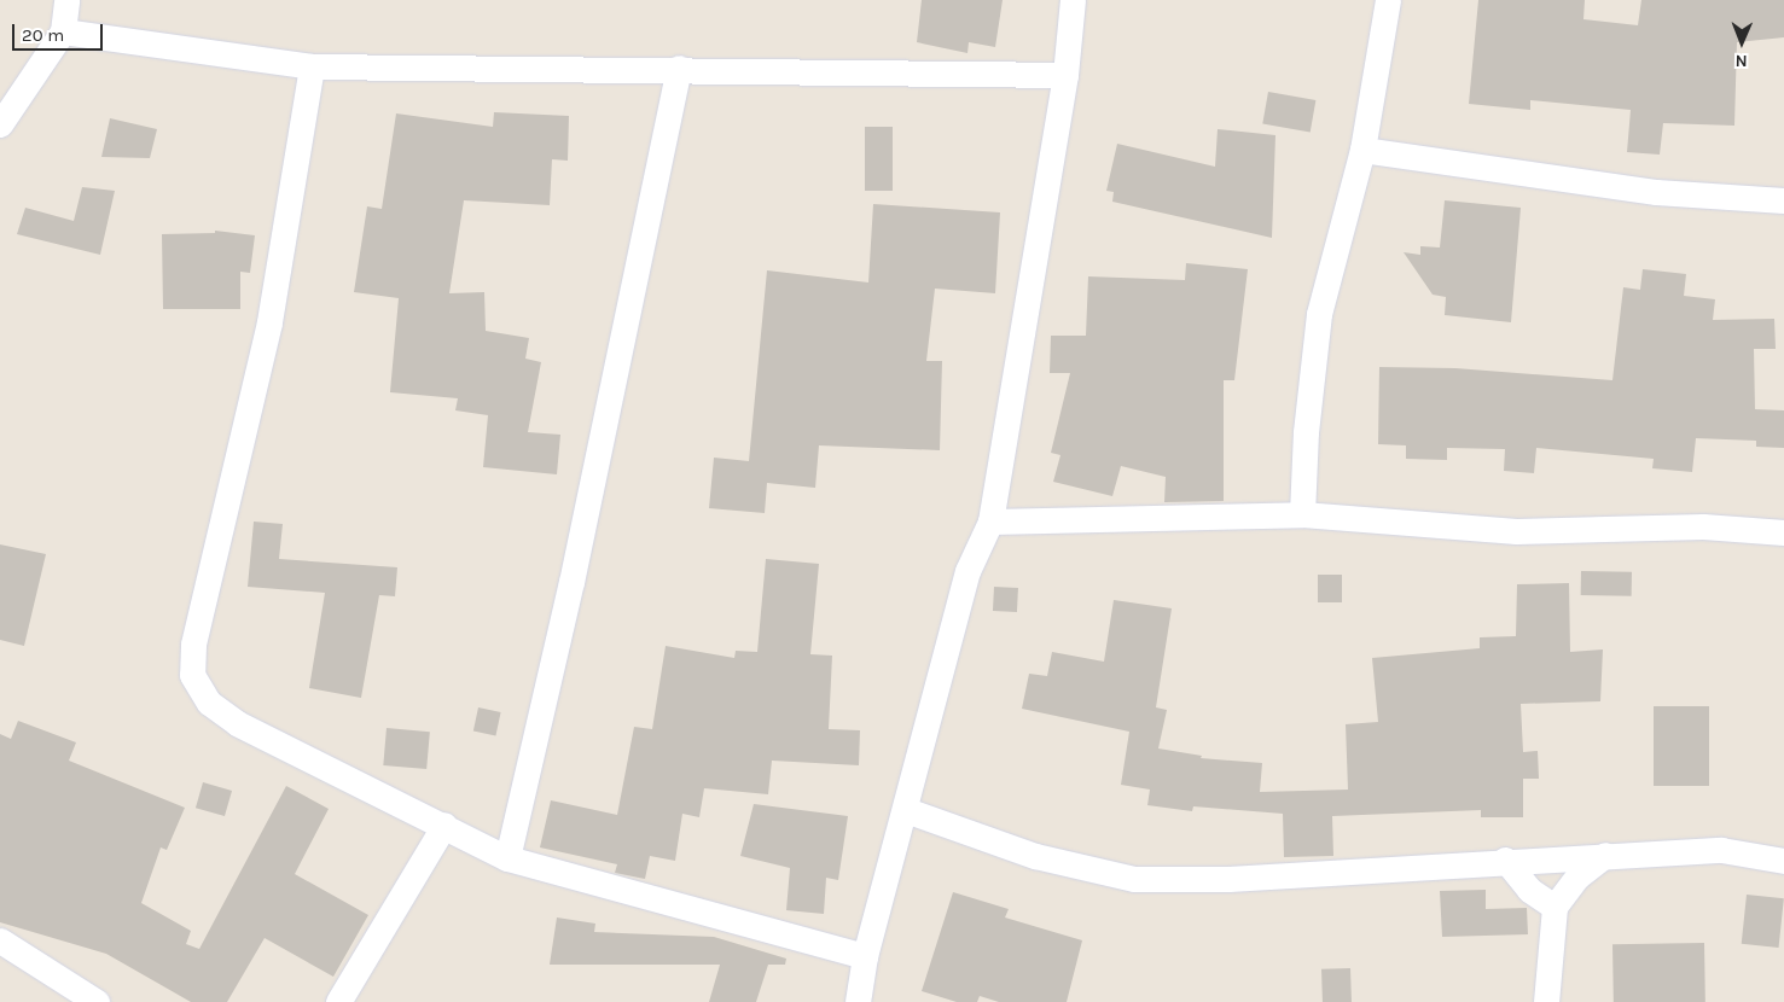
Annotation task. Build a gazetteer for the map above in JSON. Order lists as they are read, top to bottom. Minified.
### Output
{"scale_bar":"20 m","north":"bottom"}
